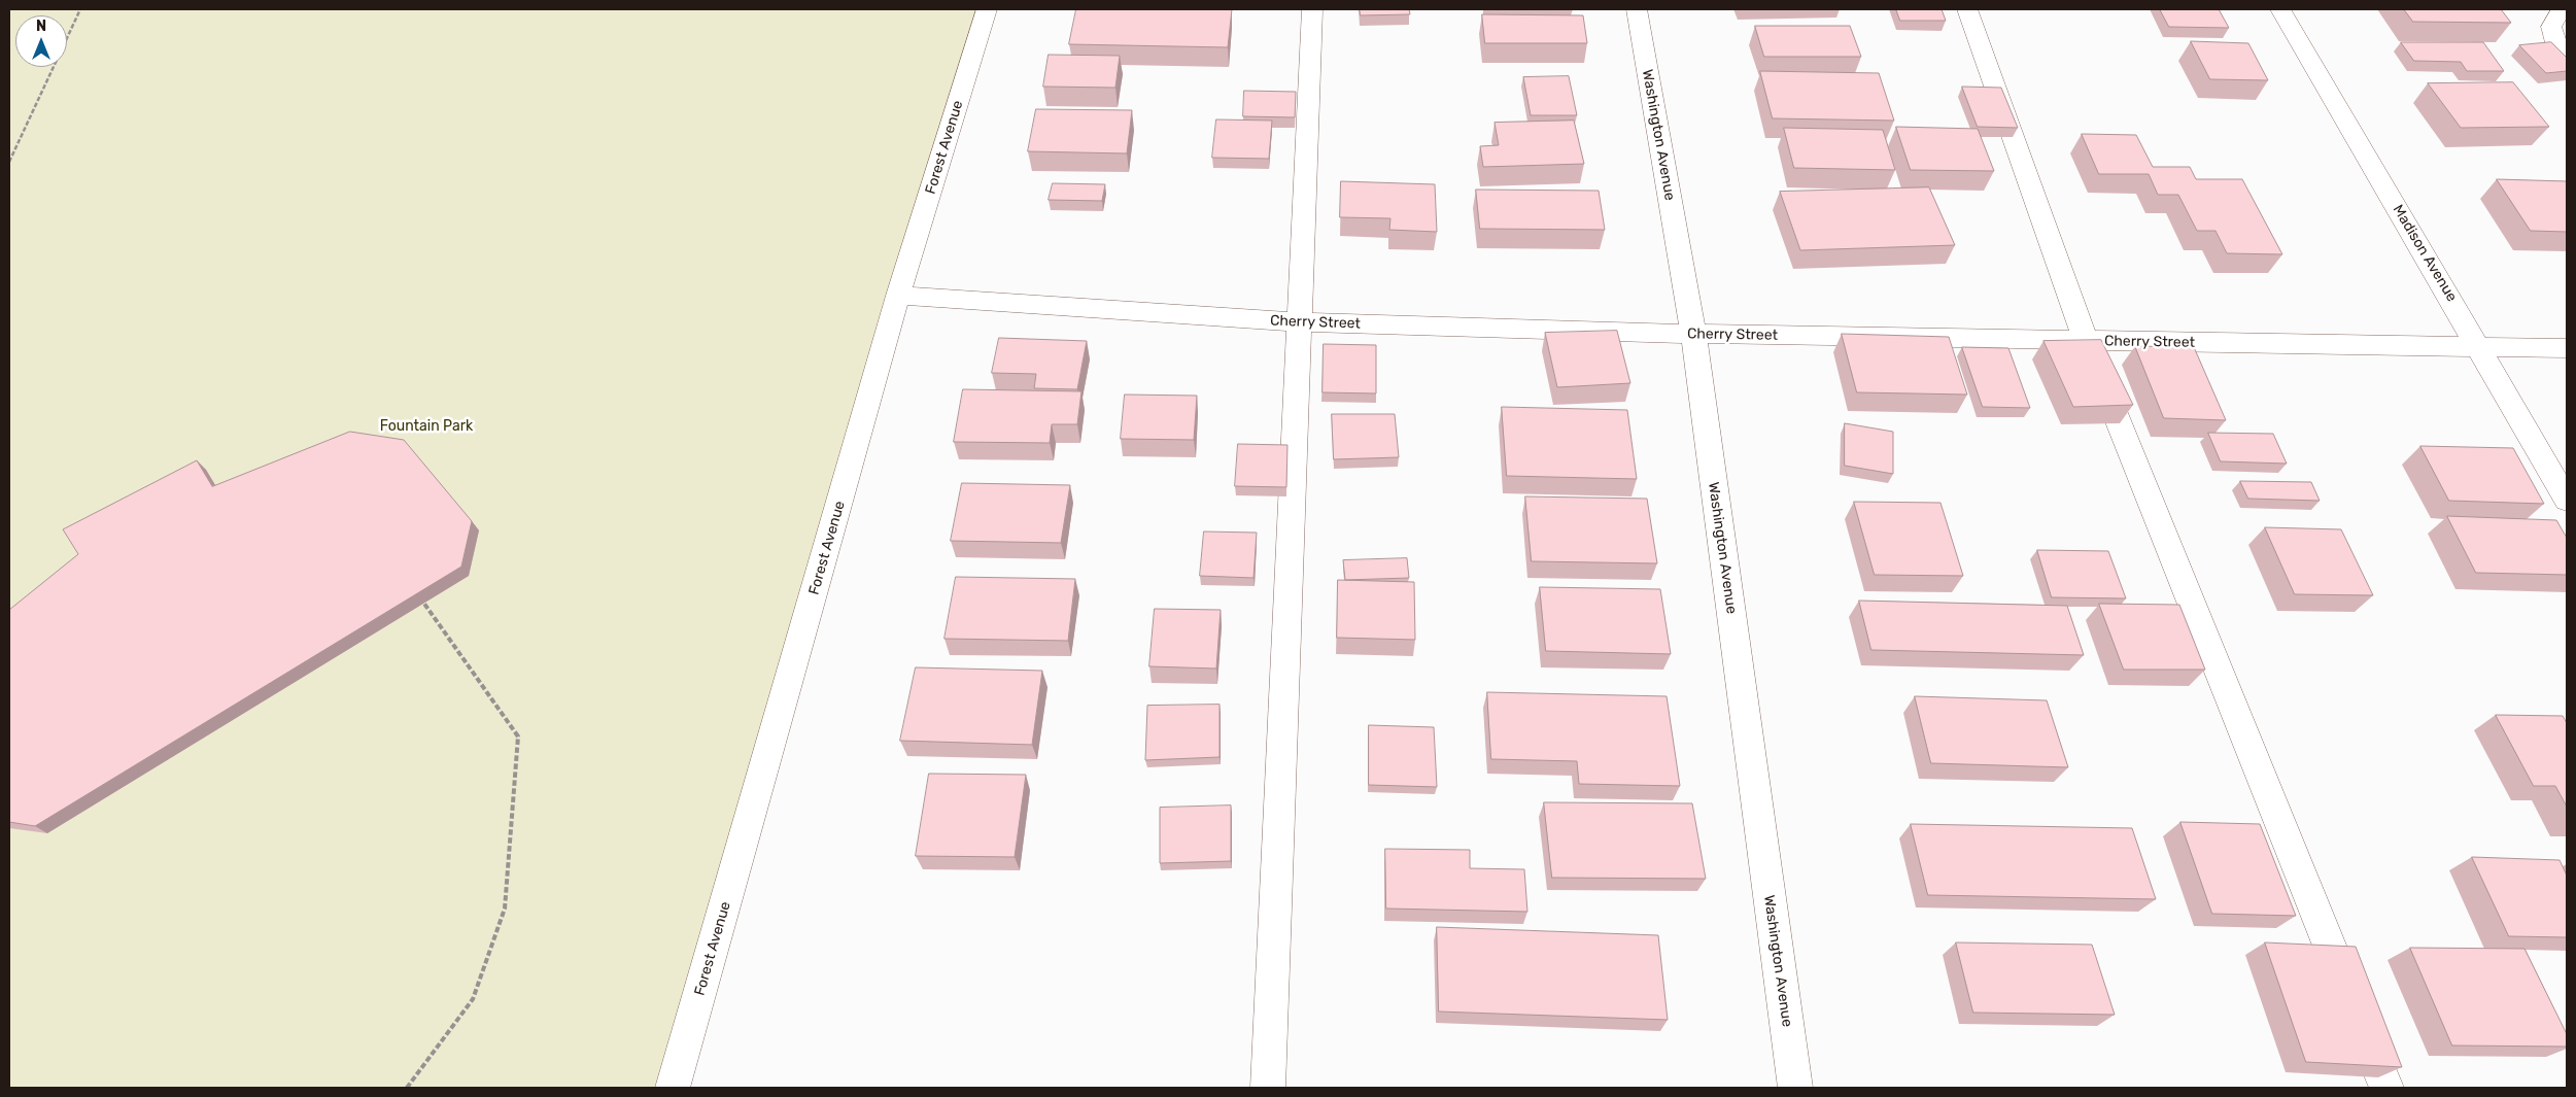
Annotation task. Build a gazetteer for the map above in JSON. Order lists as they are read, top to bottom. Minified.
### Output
{"streets":{"street":["Washington Avenue","Forest Avenue","Madison Avenue","Cherry Street"]},"crossings":[["Washington Avenue","Cherry Street"],["Forest Avenue","Cherry Street"],["Madison Avenue","Cherry Street"]],"parks":["Fountain Park"],"north":"top"}
